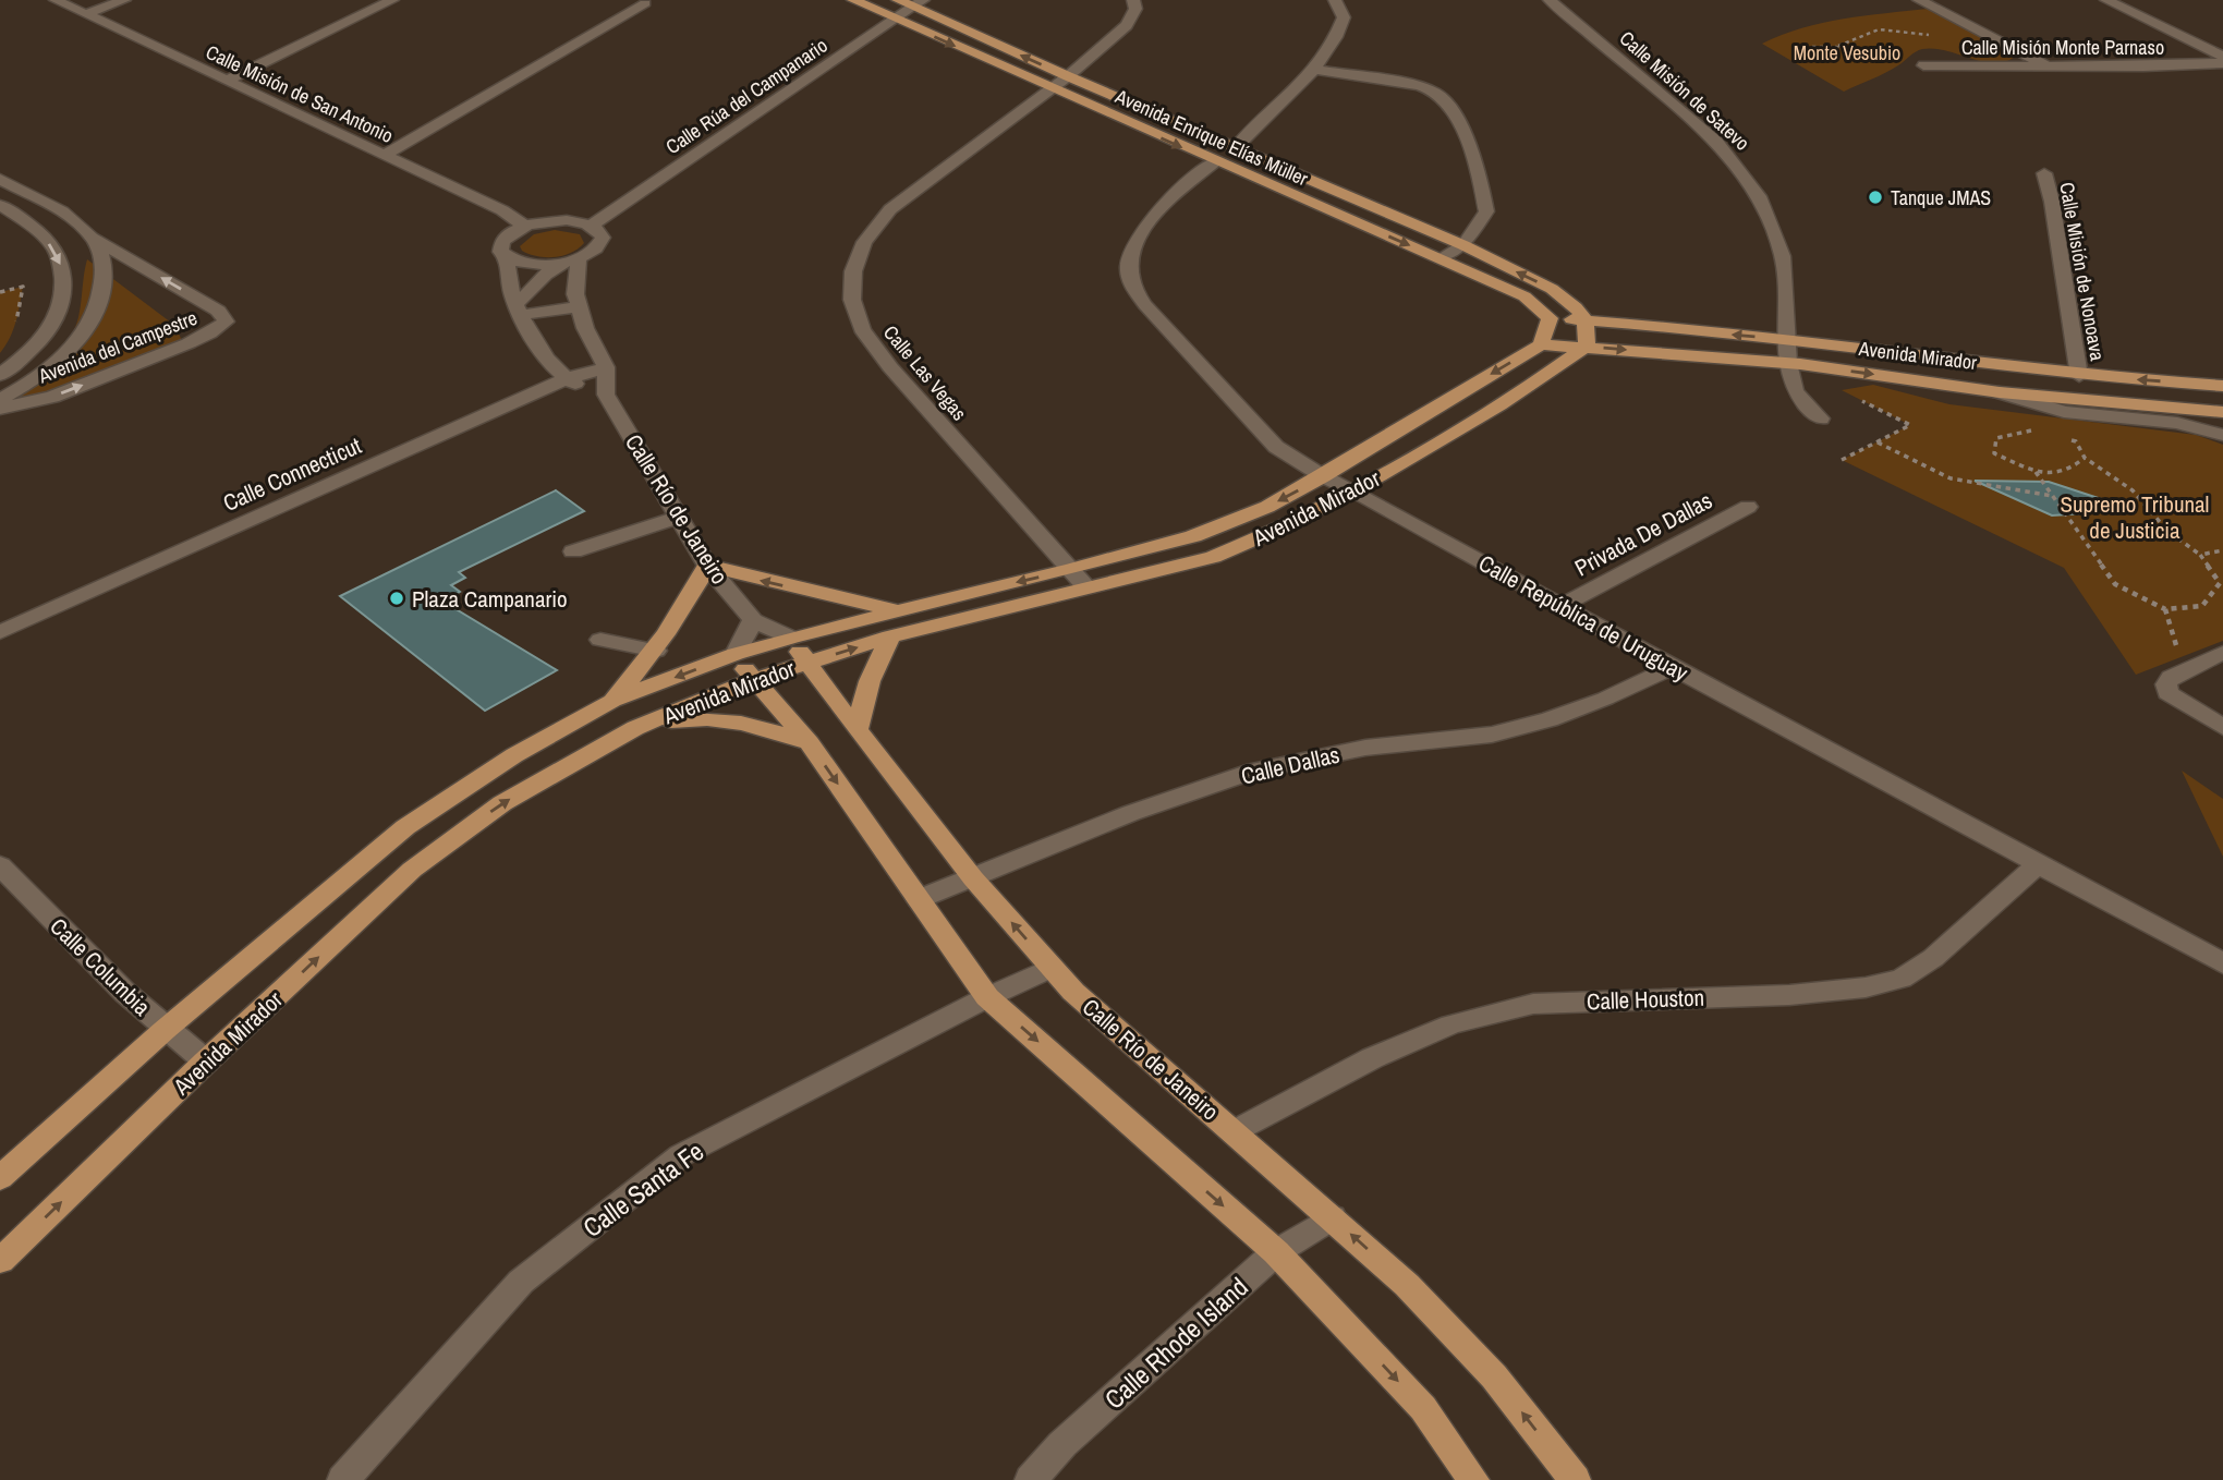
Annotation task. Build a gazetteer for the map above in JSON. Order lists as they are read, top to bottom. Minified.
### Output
{"streets":{"main road":["Avenida Enrique Elías Müller","Avenida Mirador","Calle Río de Janeiro"],"street":["Calle Misión Monte Parnaso","Calle Misión de Satevo","Calle Misión de San Antonio","Calle Rúa del Campanario","Calle Misión de Nonoava","Avenida del Campestre","Calle Las Vegas","Calle Connecticut","Privada De Dallas","Calle República de Uruguay","Calle Dallas","Calle Columbia","Calle Houston","Calle Santa Fe","Calle Rhode Island"]},"crossings":[["Calle Misión de Satevo","Avenida Mirador"],["Calle Rúa del Campanario","Avenida Enrique Elías Müller"],["Avenida Enrique Elías Müller","Avenida Mirador"],["Avenida Enrique Elías Müller","Calle Las Vegas"],["Avenida Enrique Elías Müller","Calle República de Uruguay"],["Calle Misión de Nonoava","Avenida Mirador"],["Avenida Mirador","Calle Las Vegas"],["Avenida Mirador","Calle Río de Janeiro"],["Avenida Mirador","Calle República de Uruguay"],["Avenida Mirador","Calle Columbia"],["Calle Connecticut","Calle Río de Janeiro"],["Calle Río de Janeiro","Calle Dallas"],["Calle Río de Janeiro","Calle Houston"],["Calle Río de Janeiro","Calle Santa Fe"],["Calle Río de Janeiro","Calle Rhode Island"],["Privada De Dallas","Calle República de Uruguay"],["Calle República de Uruguay","Calle Dallas"],["Calle República de Uruguay","Calle Houston"]],"parks":["Monte Vesubio","Supremo Tribunal de Justicia"],"places":["Tanque JMAS","Plaza Campanario"]}
